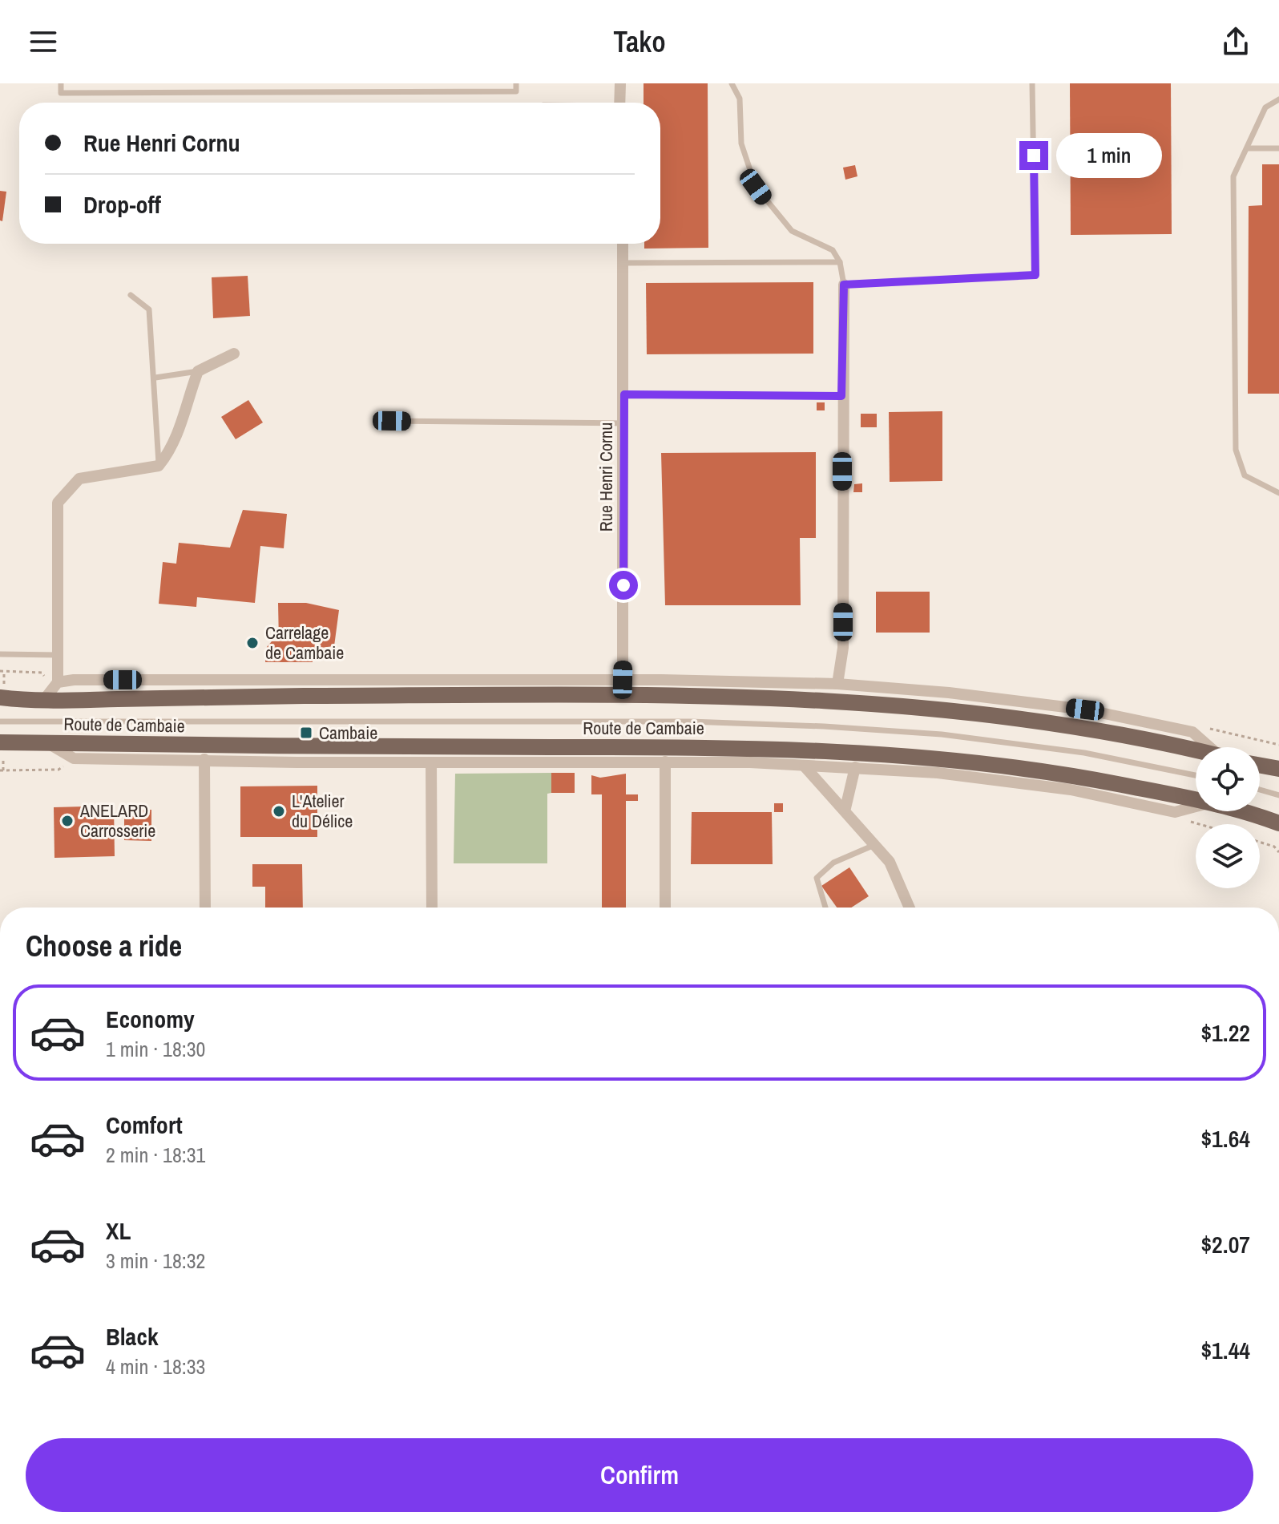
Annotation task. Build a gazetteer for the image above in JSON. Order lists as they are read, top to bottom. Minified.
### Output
{"streets":{"main road":["Route de Cambaie"],"street":["Rue Henri Cornu"]},"places":{"other":["Carrelage de Cambaie","L'Atelier du Délice","ANELARD Carrosserie"],"transit":["Cambaie"]},"page":{"header":"Tako","banner":["Rue Henri Cornu","Drop-off"],"bubble":"1 min","heading":"Choose a ride","list":[{"name":"Economy","note":"1 min · 18:30","value":"$1.22"},{"name":"Comfort","note":"2 min · 18:31","value":"$1.64"},{"name":"XL","note":"3 min · 18:32","value":"$2.07"},{"name":"Black","note":"4 min · 18:33","value":"$1.44"}],"buttons":"Confirm"}}
